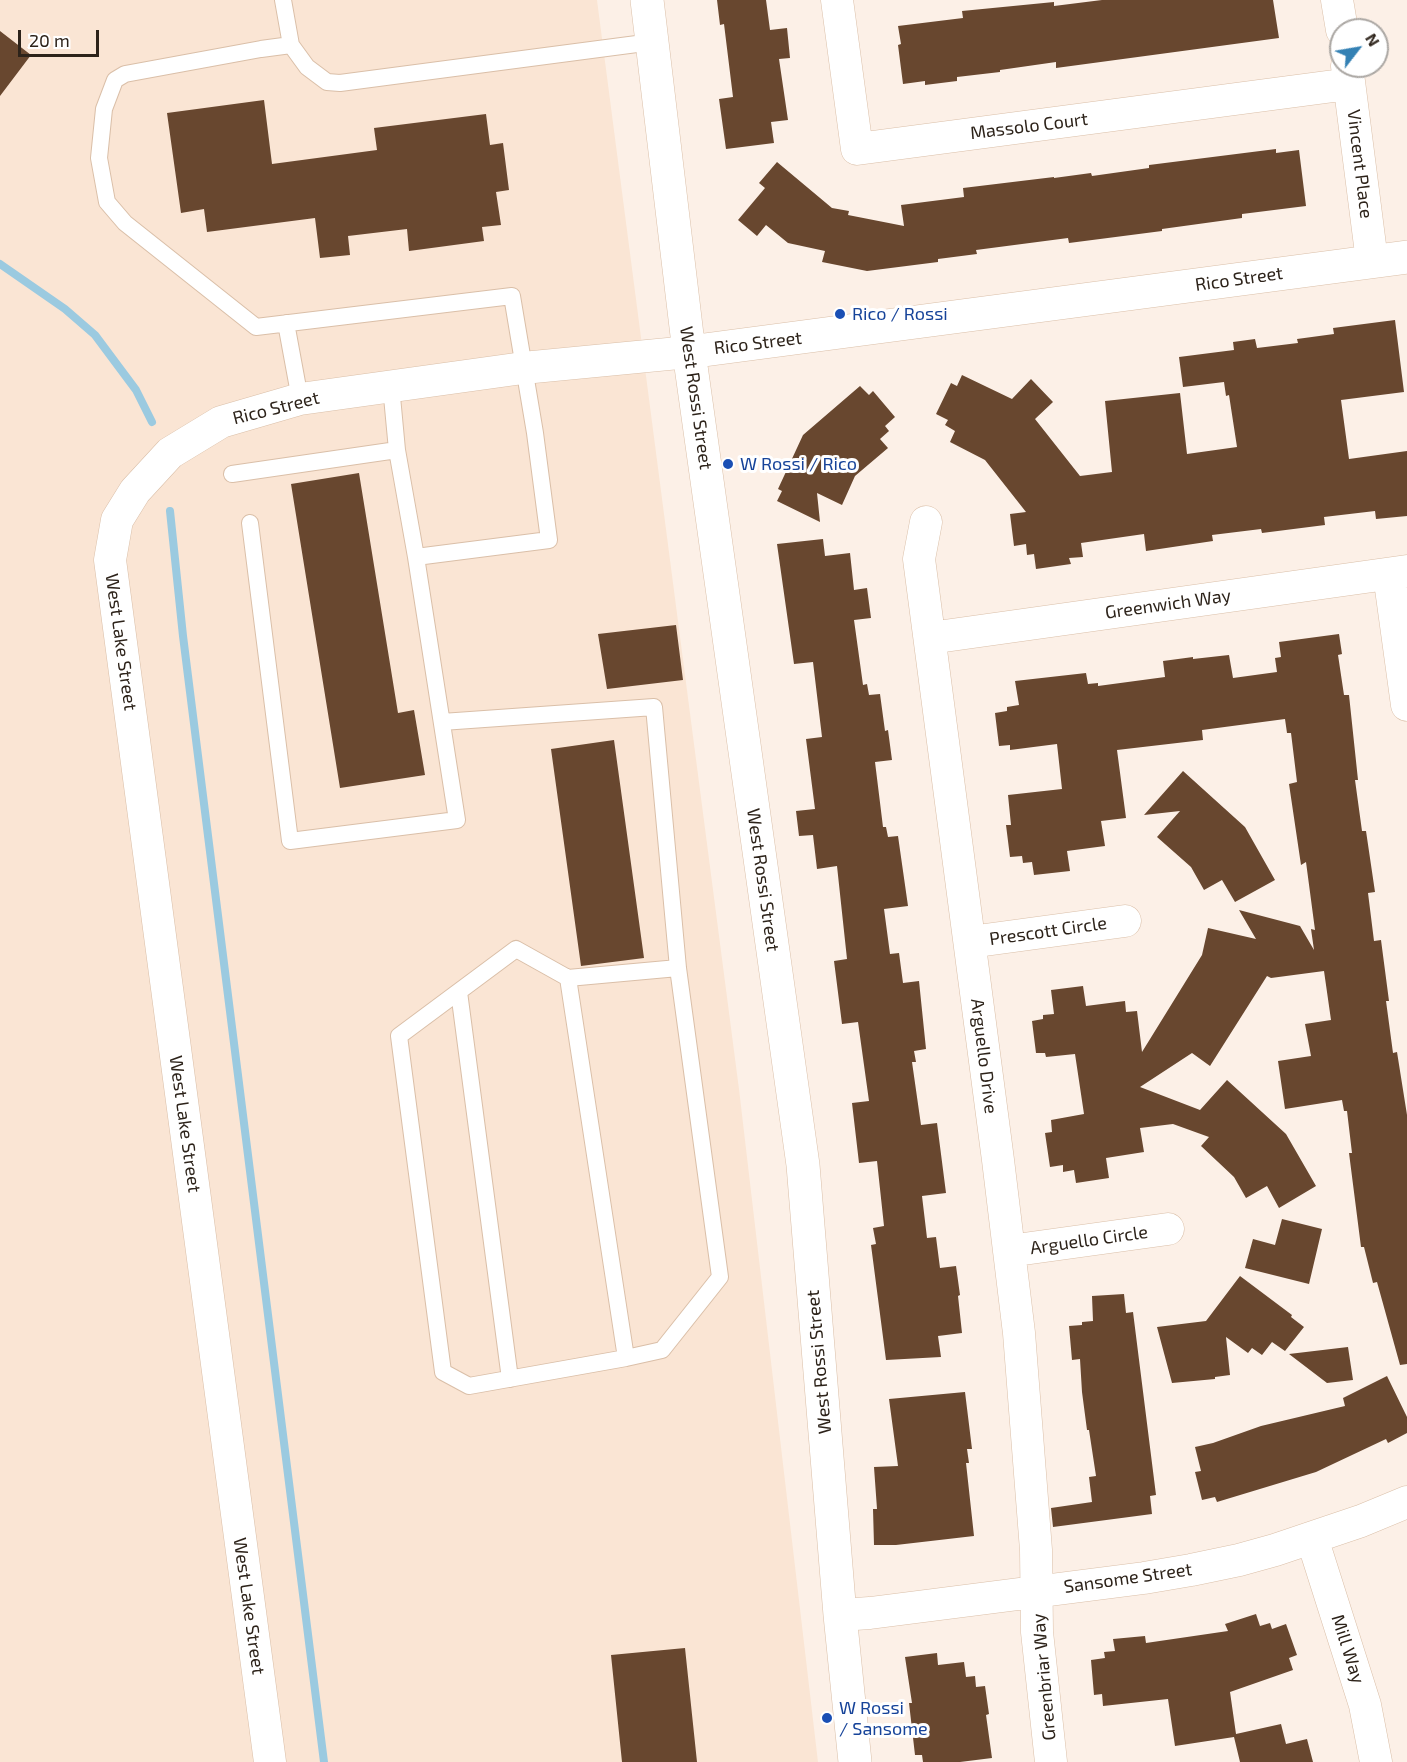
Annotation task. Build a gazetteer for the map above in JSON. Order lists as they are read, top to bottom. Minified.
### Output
{"streets":{"main road":["Rico Street","West Rossi Street"],"street":["Massolo Court","Vincent Place","Greenwich Way","West Lake Street","Prescott Circle","Arguello Drive","Arguello Circle","Sansome Street","Mill Way","Greenbriar Way"]},"crossings":[["Vincent Place","Rico Street"],["Rico Street","West Rossi Street"],["Rico Street","West Lake Street"],["West Rossi Street","Sansome Street"],["Greenwich Way","Arguello Drive"],["Prescott Circle","Arguello Drive"],["Arguello Drive","Arguello Circle"],["Arguello Drive","Sansome Street"],["Arguello Drive","Greenbriar Way"],["Sansome Street","Mill Way"],["Sansome Street","Greenbriar Way"]],"places":["Rico / Rossi","W Rossi / Rico","W Rossi / Sansome"],"scale_bar":"20 m","north":"top right"}
